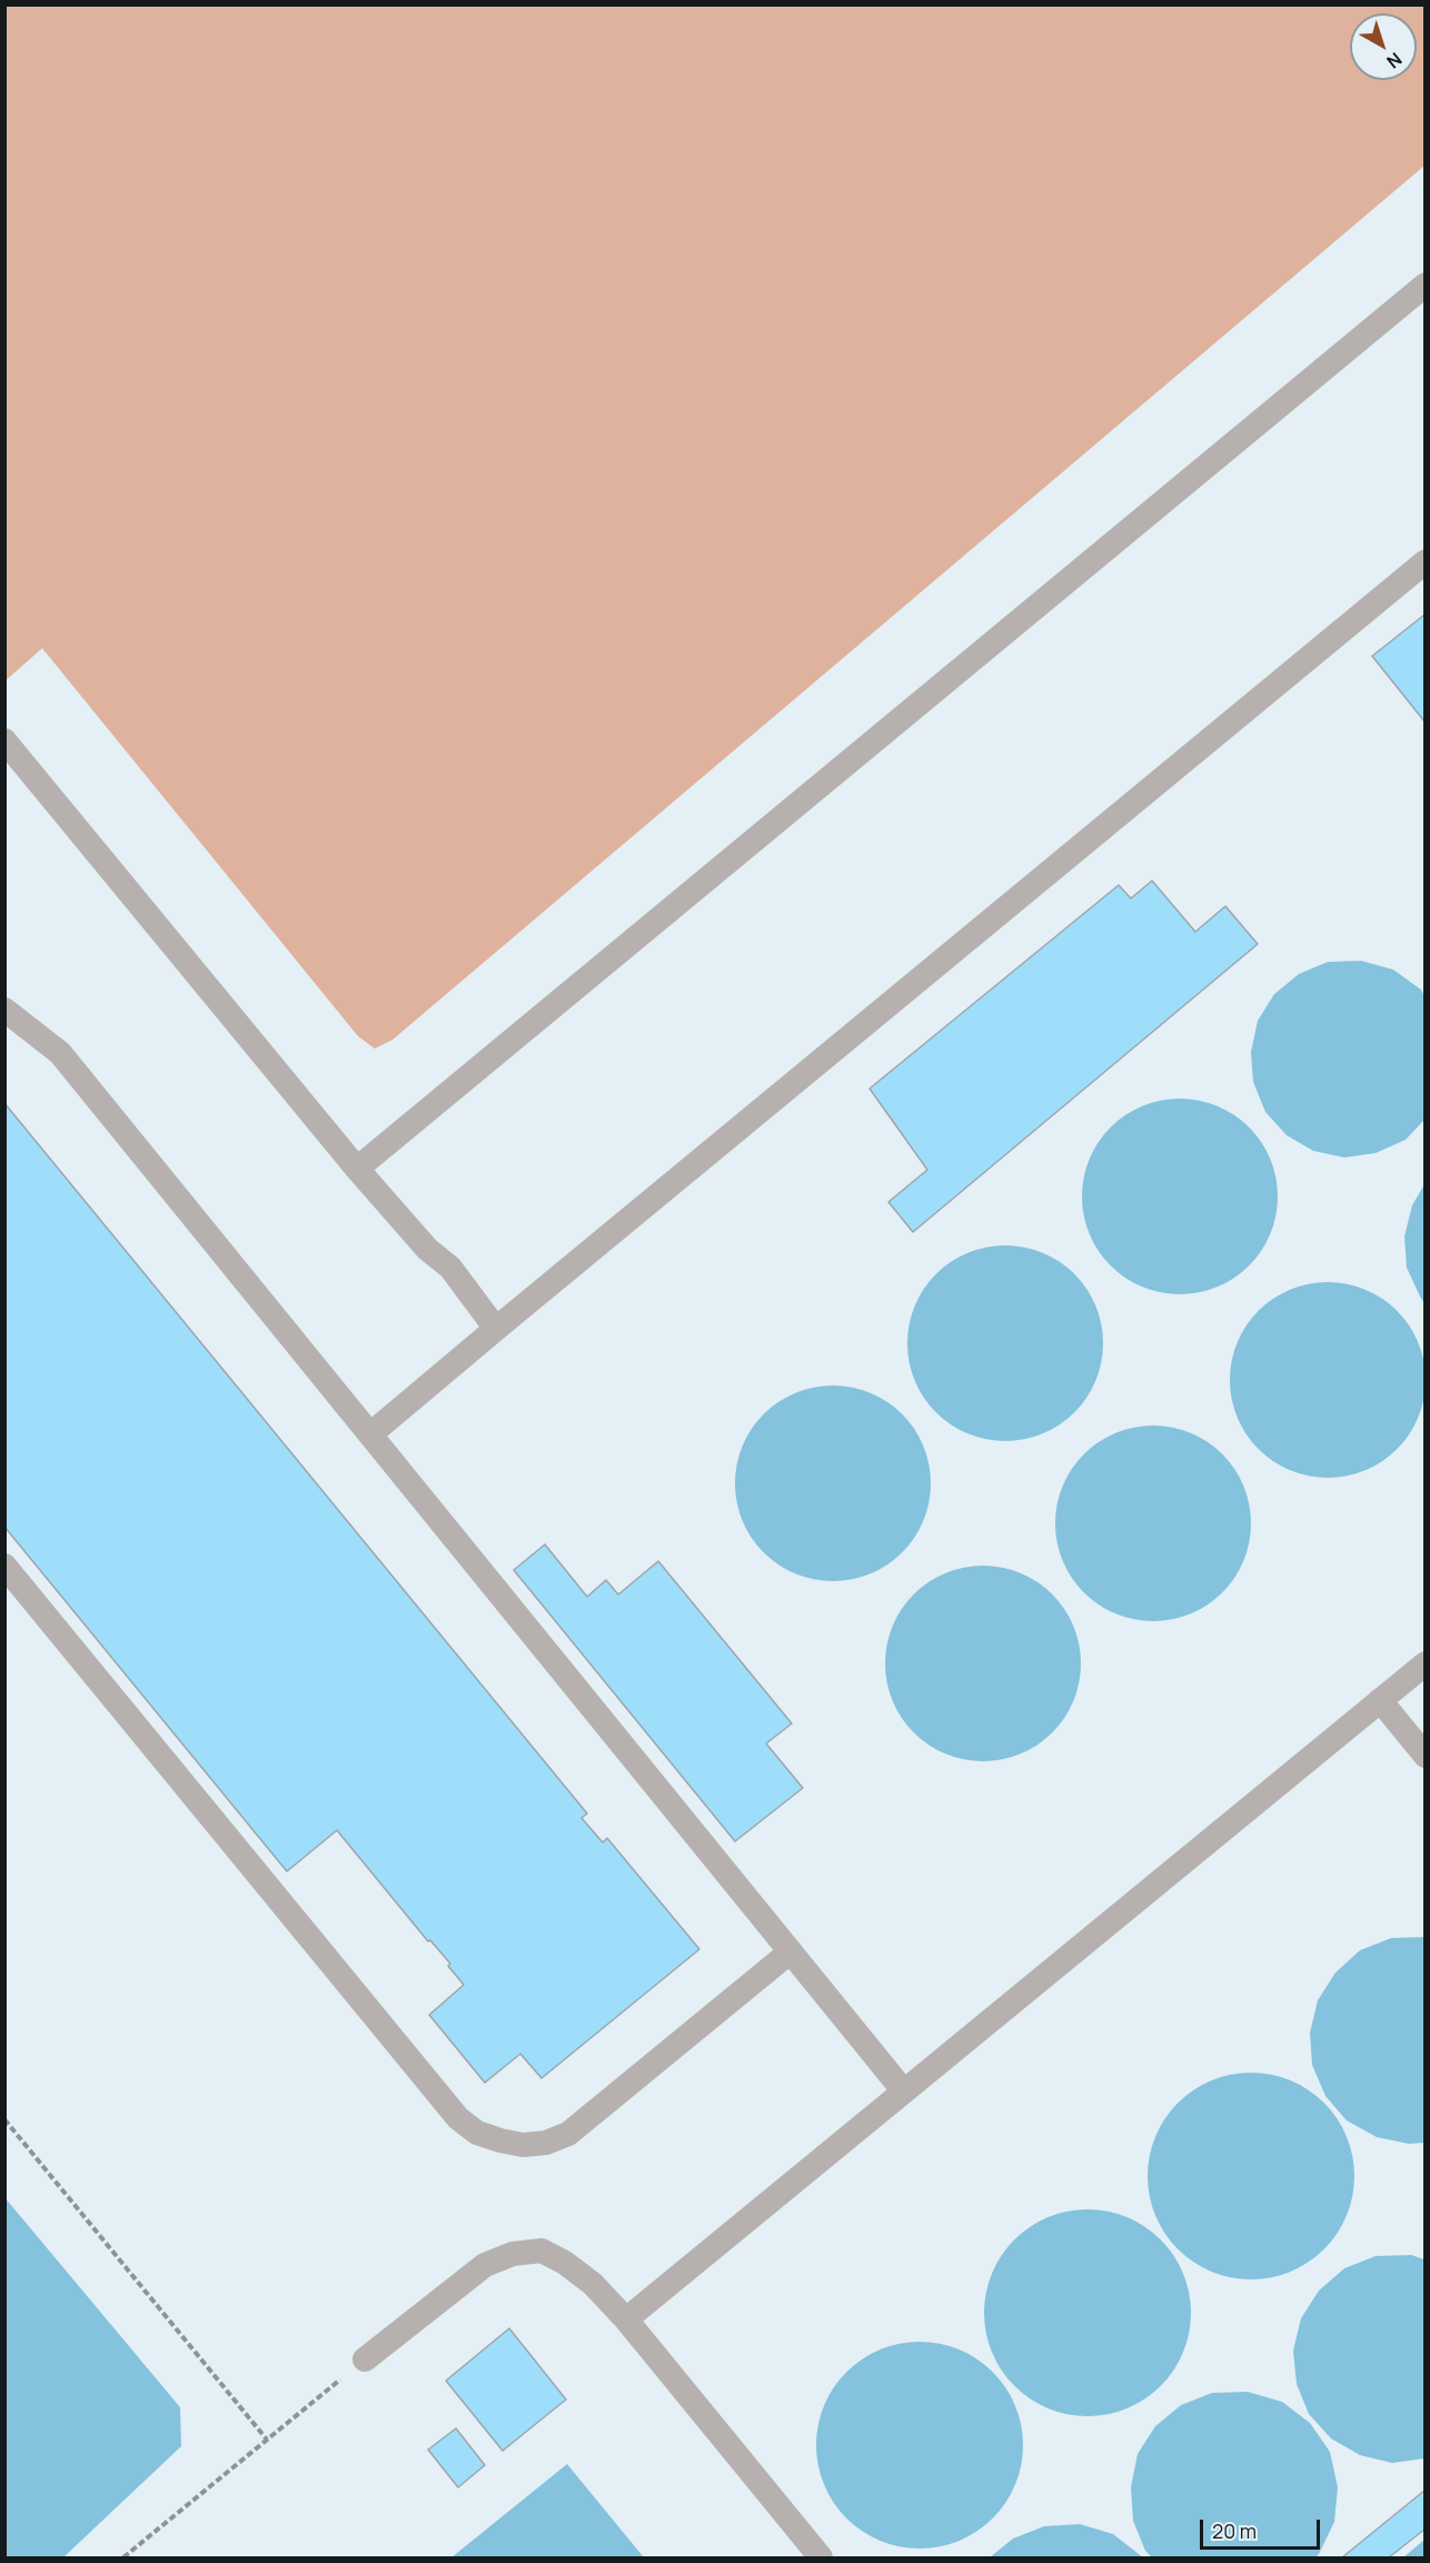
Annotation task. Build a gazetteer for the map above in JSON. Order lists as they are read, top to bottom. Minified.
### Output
{"scale_bar":"20 m","north":"bottom right"}
